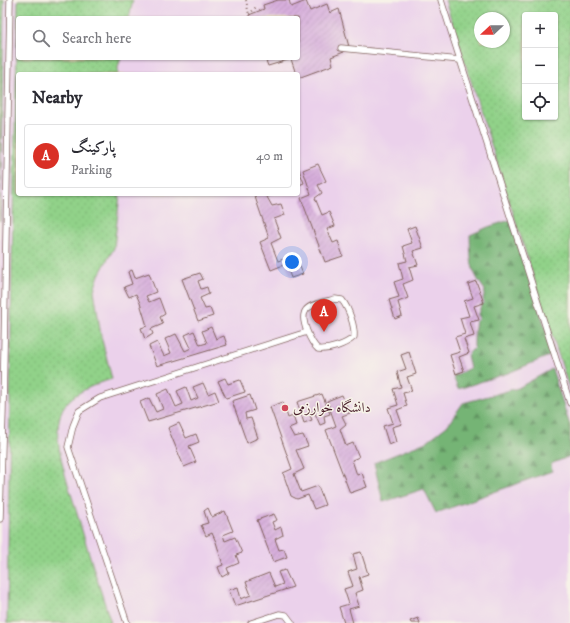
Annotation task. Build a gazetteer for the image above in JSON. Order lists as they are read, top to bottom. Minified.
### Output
{"places":["دانشگاه خوارزمی"],"north":"left","page":{"map_buttons":["+","−"],"search":"Search here","heading":"Nearby","list":[{"mark":"A","name":"پارکینگ","note":"Parking","value":"40 m"}],"pins":"A"}}
